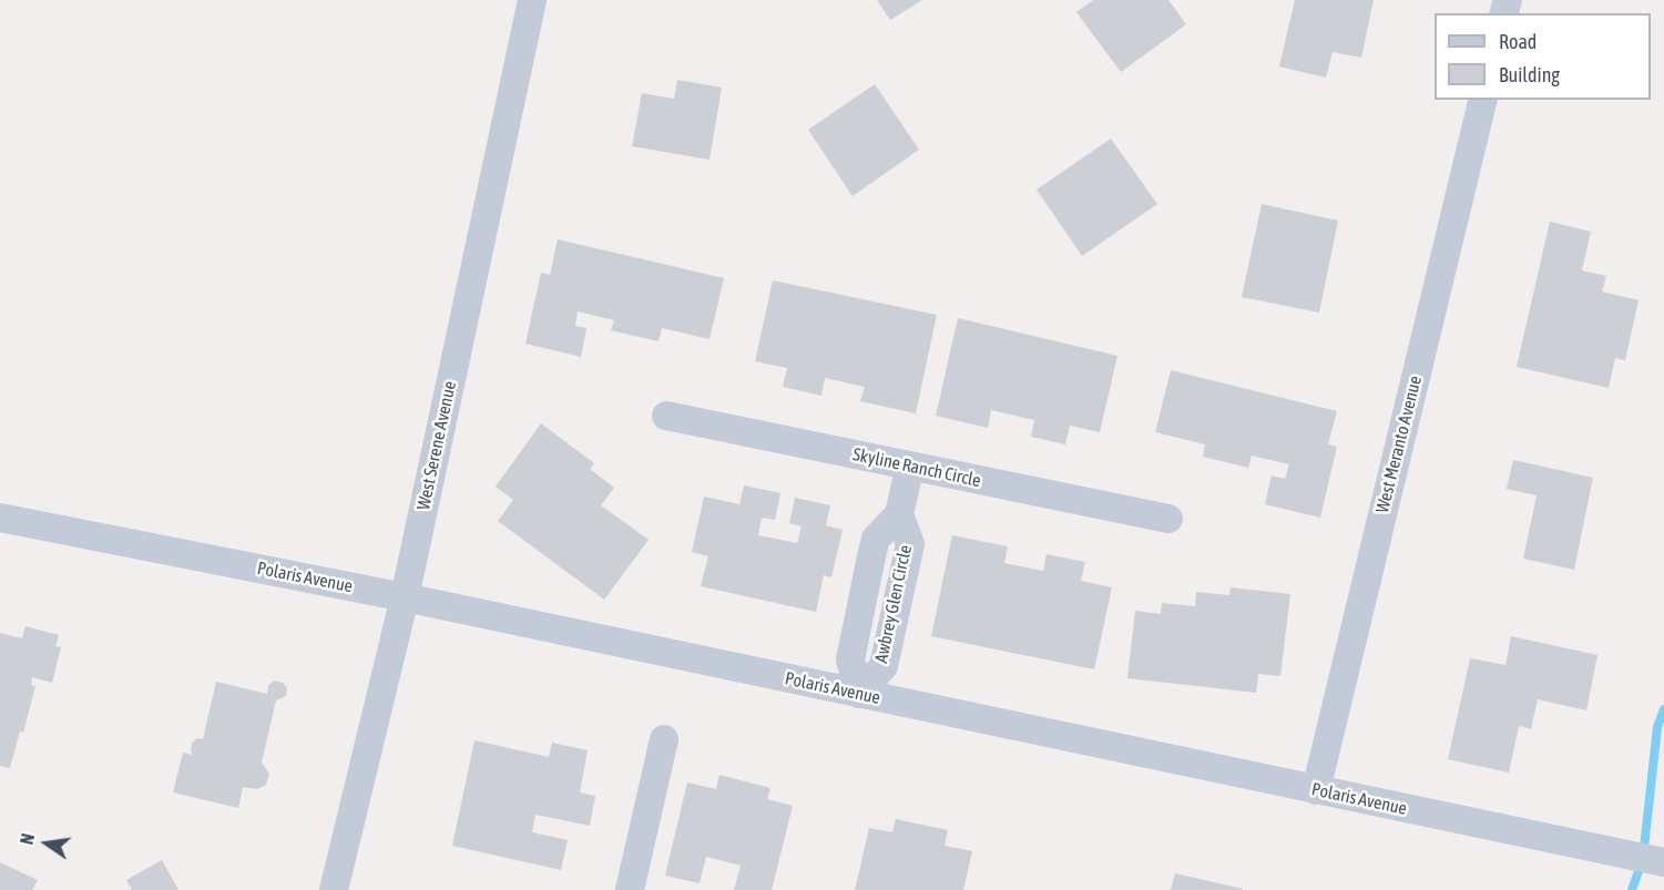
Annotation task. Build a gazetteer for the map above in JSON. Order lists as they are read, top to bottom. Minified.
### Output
{"streets":{"street":["West Meranto Avenue","West Serene Avenue","Skyline Ranch Circle","Polaris Avenue","Awbrey Glen Circle"]},"crossings":[["West Meranto Avenue","Polaris Avenue"],["West Serene Avenue","Polaris Avenue"],["Polaris Avenue","Awbrey Glen Circle"]],"legend":["Road","Building"],"north":"left"}
